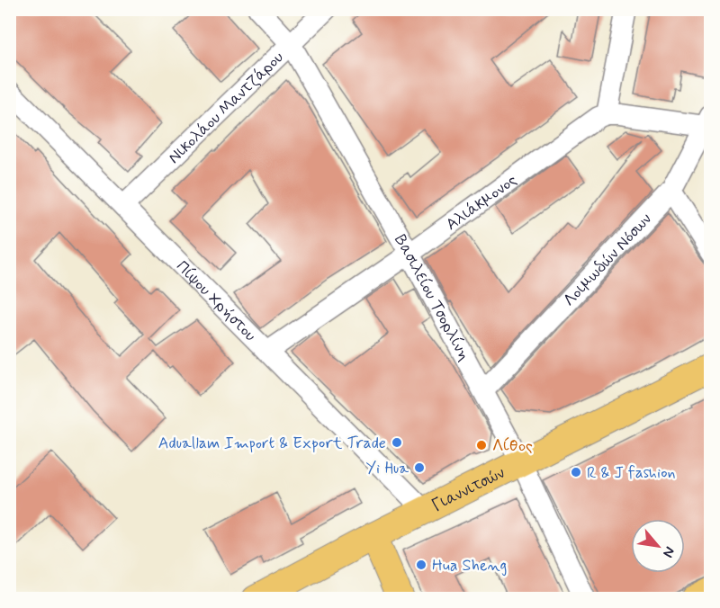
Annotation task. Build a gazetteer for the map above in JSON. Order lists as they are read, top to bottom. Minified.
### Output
{"streets":{"main road":["Γιαννιτσών"],"street":["Νικολάου Μαντζάρου","Αλιάκμονος","Λοιμωδών Νόσων","Βασιλείου Τσορλίνη","Πίψου Χρήστου"]},"crossings":[["Νικολάου Μαντζάρου","Βασιλείου Τσορλίνη"],["Νικολάου Μαντζάρου","Πίψου Χρήστου"],["Αλιάκμονος","Βασιλείου Τσορλίνη"],["Αλιάκμονος","Πίψου Χρήστου"],["Λοιμωδών Νόσων","Βασιλείου Τσορλίνη"],["Βασιλείου Τσορλίνη","Γιαννιτσών"],["Πίψου Χρήστου","Γιαννιτσών"]],"places":["Aduallam Import & Export Trade","Λίθος","Yi Hua","R & J fashion","Hua Sheng"],"north":"bottom right"}
